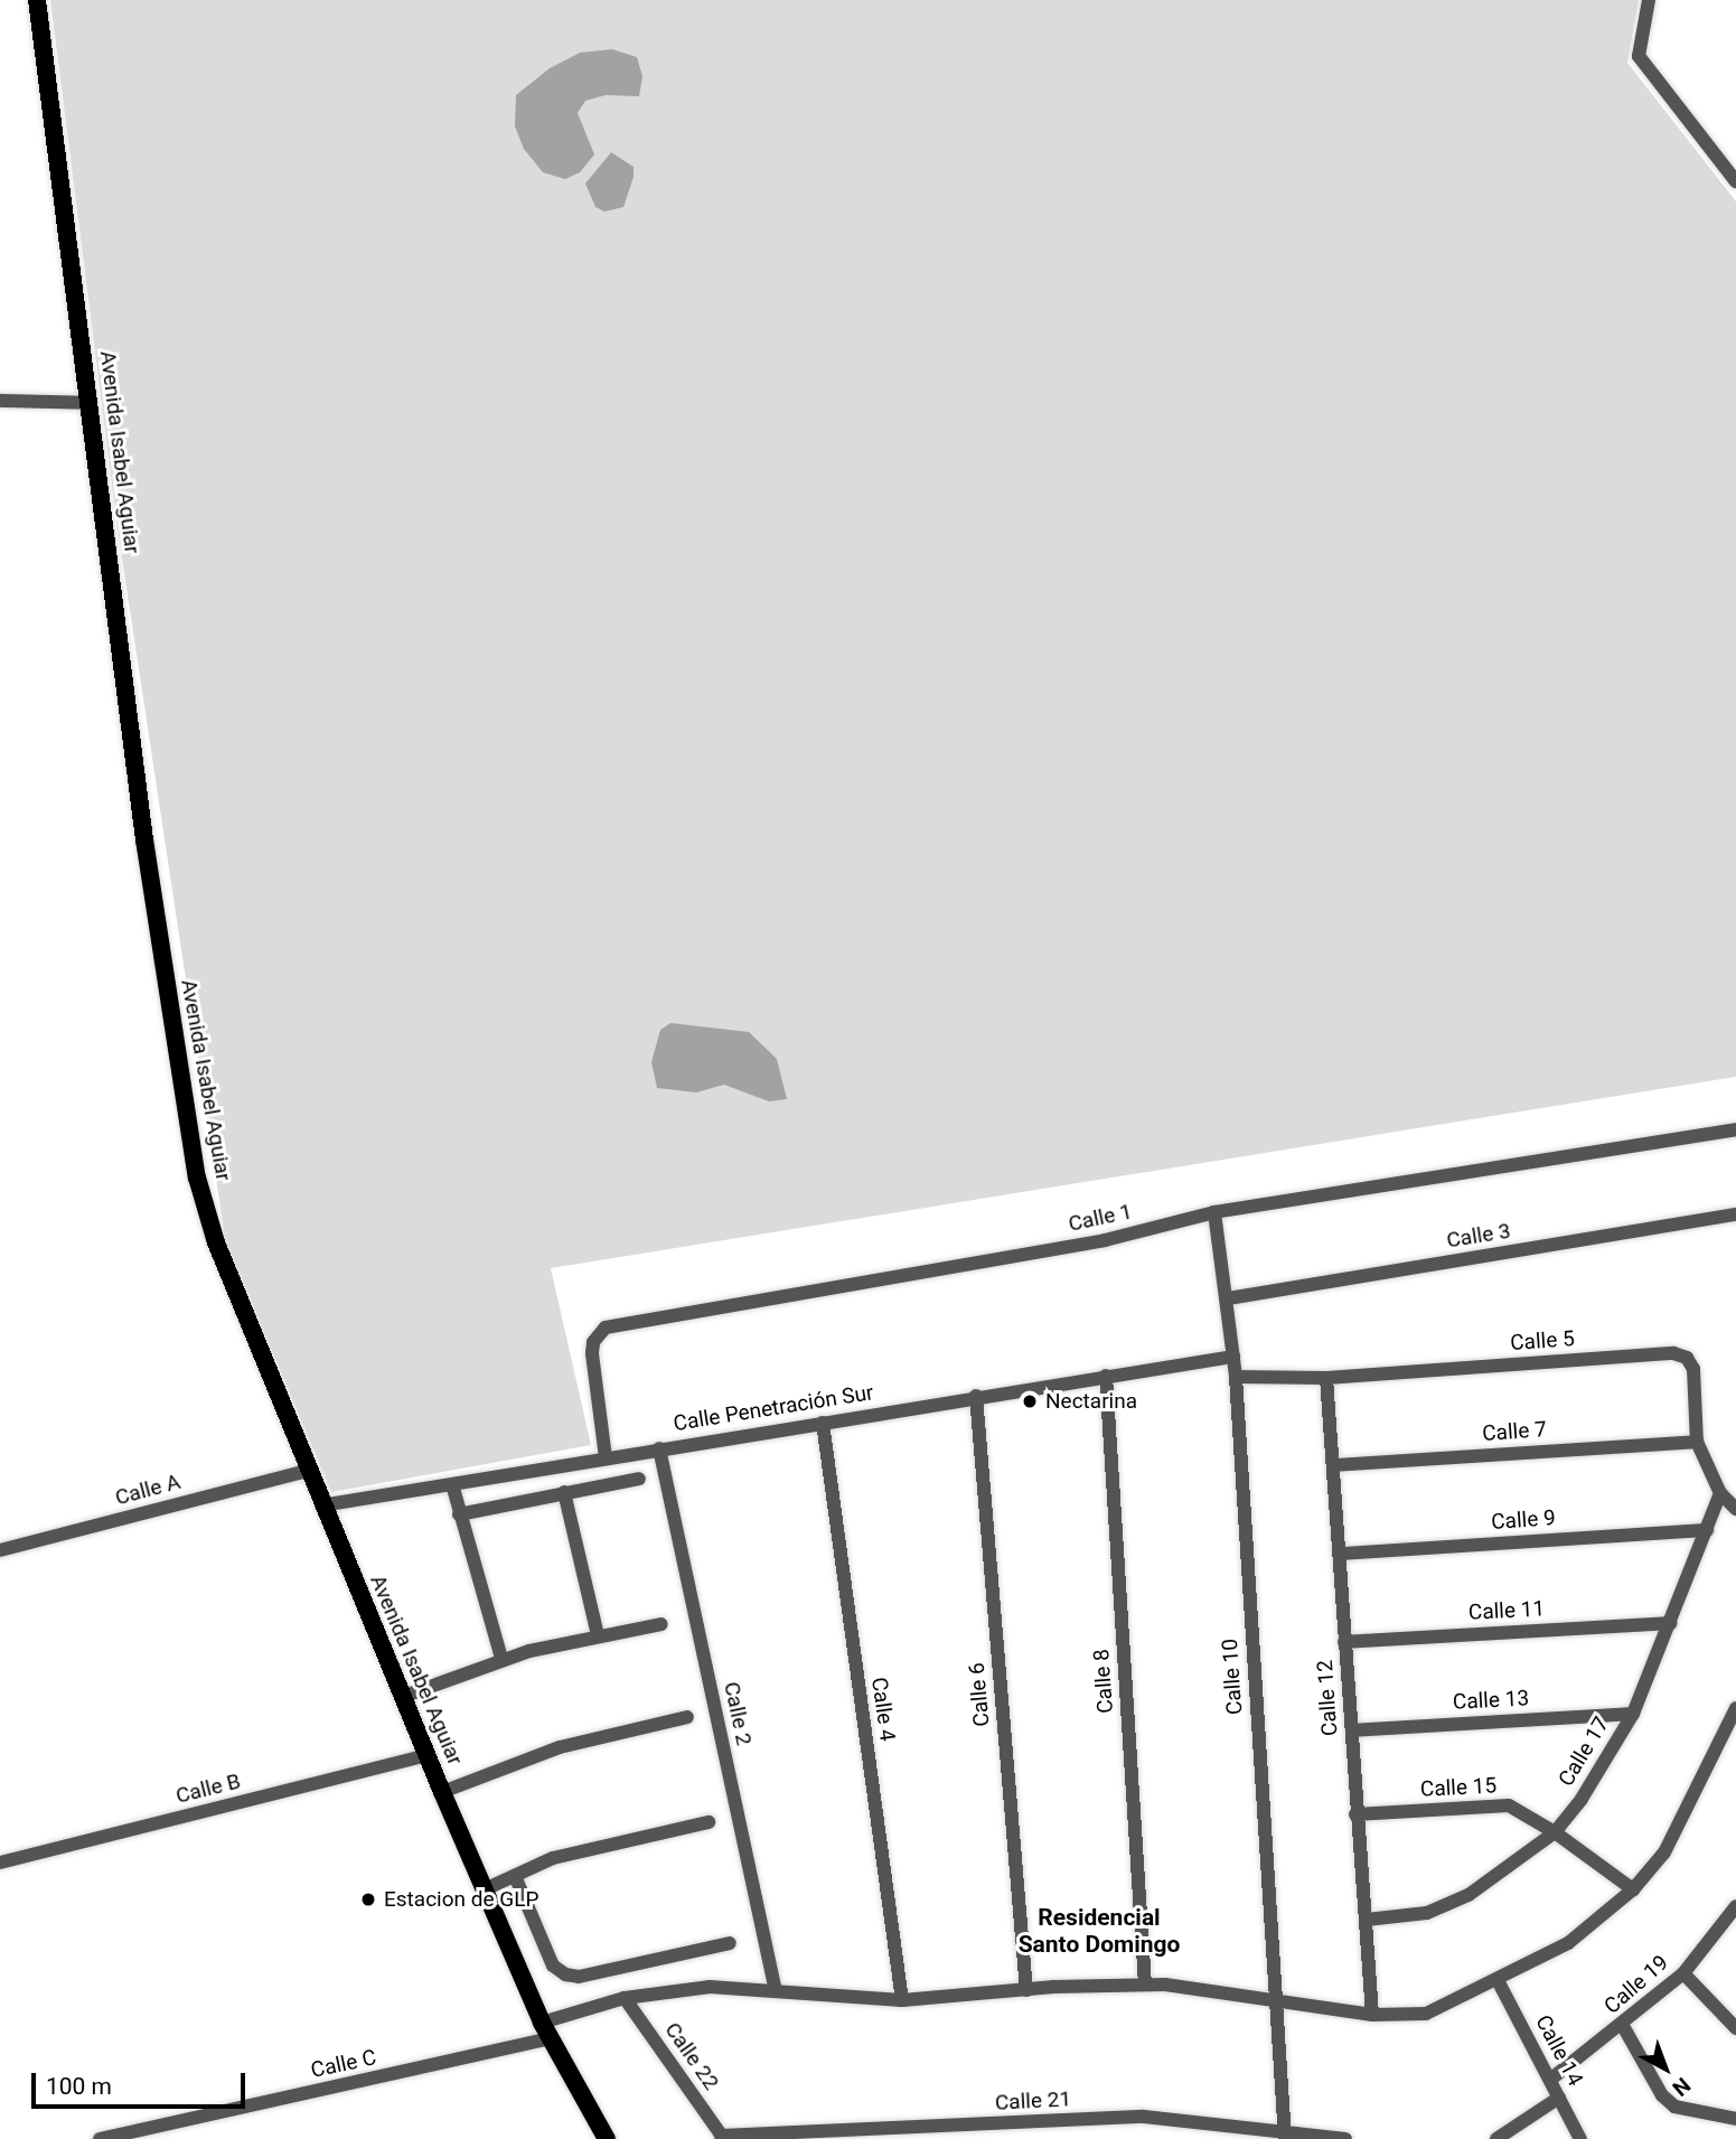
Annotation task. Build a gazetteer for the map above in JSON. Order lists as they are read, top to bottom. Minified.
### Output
{"streets":{"main road":["Avenida Isabel Aguiar"],"street":["Calle 1","Calle 3","Calle 5","Calle Penetración Sur","Calle 7","Calle A","Calle 9","Calle 11","Calle 10","Calle 8","Calle 6","Calle 12","Calle 13","Calle 4","Calle 2","Calle 17","Calle 15","Calle B","Calle 19","Calle 14","Calle 22","Calle C","Calle 21"]},"crossings":[["Avenida Isabel Aguiar","Calle Penetración Sur"],["Avenida Isabel Aguiar","Calle A"],["Avenida Isabel Aguiar","Calle B"],["Avenida Isabel Aguiar","Calle C"],["Calle 1","Calle Penetración Sur"],["Calle 1","Calle 10"],["Calle 3","Calle 10"],["Calle 5","Calle 7"],["Calle 5","Calle 10"],["Calle 5","Calle 12"],["Calle 5","Calle 17"],["Calle Penetración Sur","Calle 10"],["Calle Penetración Sur","Calle 8"],["Calle Penetración Sur","Calle 6"],["Calle Penetración Sur","Calle 4"],["Calle Penetración Sur","Calle 2"],["Calle 7","Calle 12"],["Calle 9","Calle 12"],["Calle 9","Calle 17"],["Calle 11","Calle 12"],["Calle 11","Calle 17"],["Calle 10","Calle C"],["Calle 10","Calle 21"],["Calle 8","Calle C"],["Calle 6","Calle C"],["Calle 12","Calle 13"],["Calle 12","Calle 17"],["Calle 12","Calle 15"],["Calle 12","Calle C"],["Calle 13","Calle 17"],["Calle 4","Calle C"],["Calle 2","Calle C"],["Calle 17","Calle 15"],["Calle 15","Calle C"],["Calle 19","Calle 14"],["Calle 14","Calle C"],["Calle 22","Calle C"],["Calle 22","Calle 21"]],"districts":["Residencial Santo Domingo"],"places":["Nectarina","Estacion de GLP"],"scale_bar":"100 m","north":"bottom right"}
